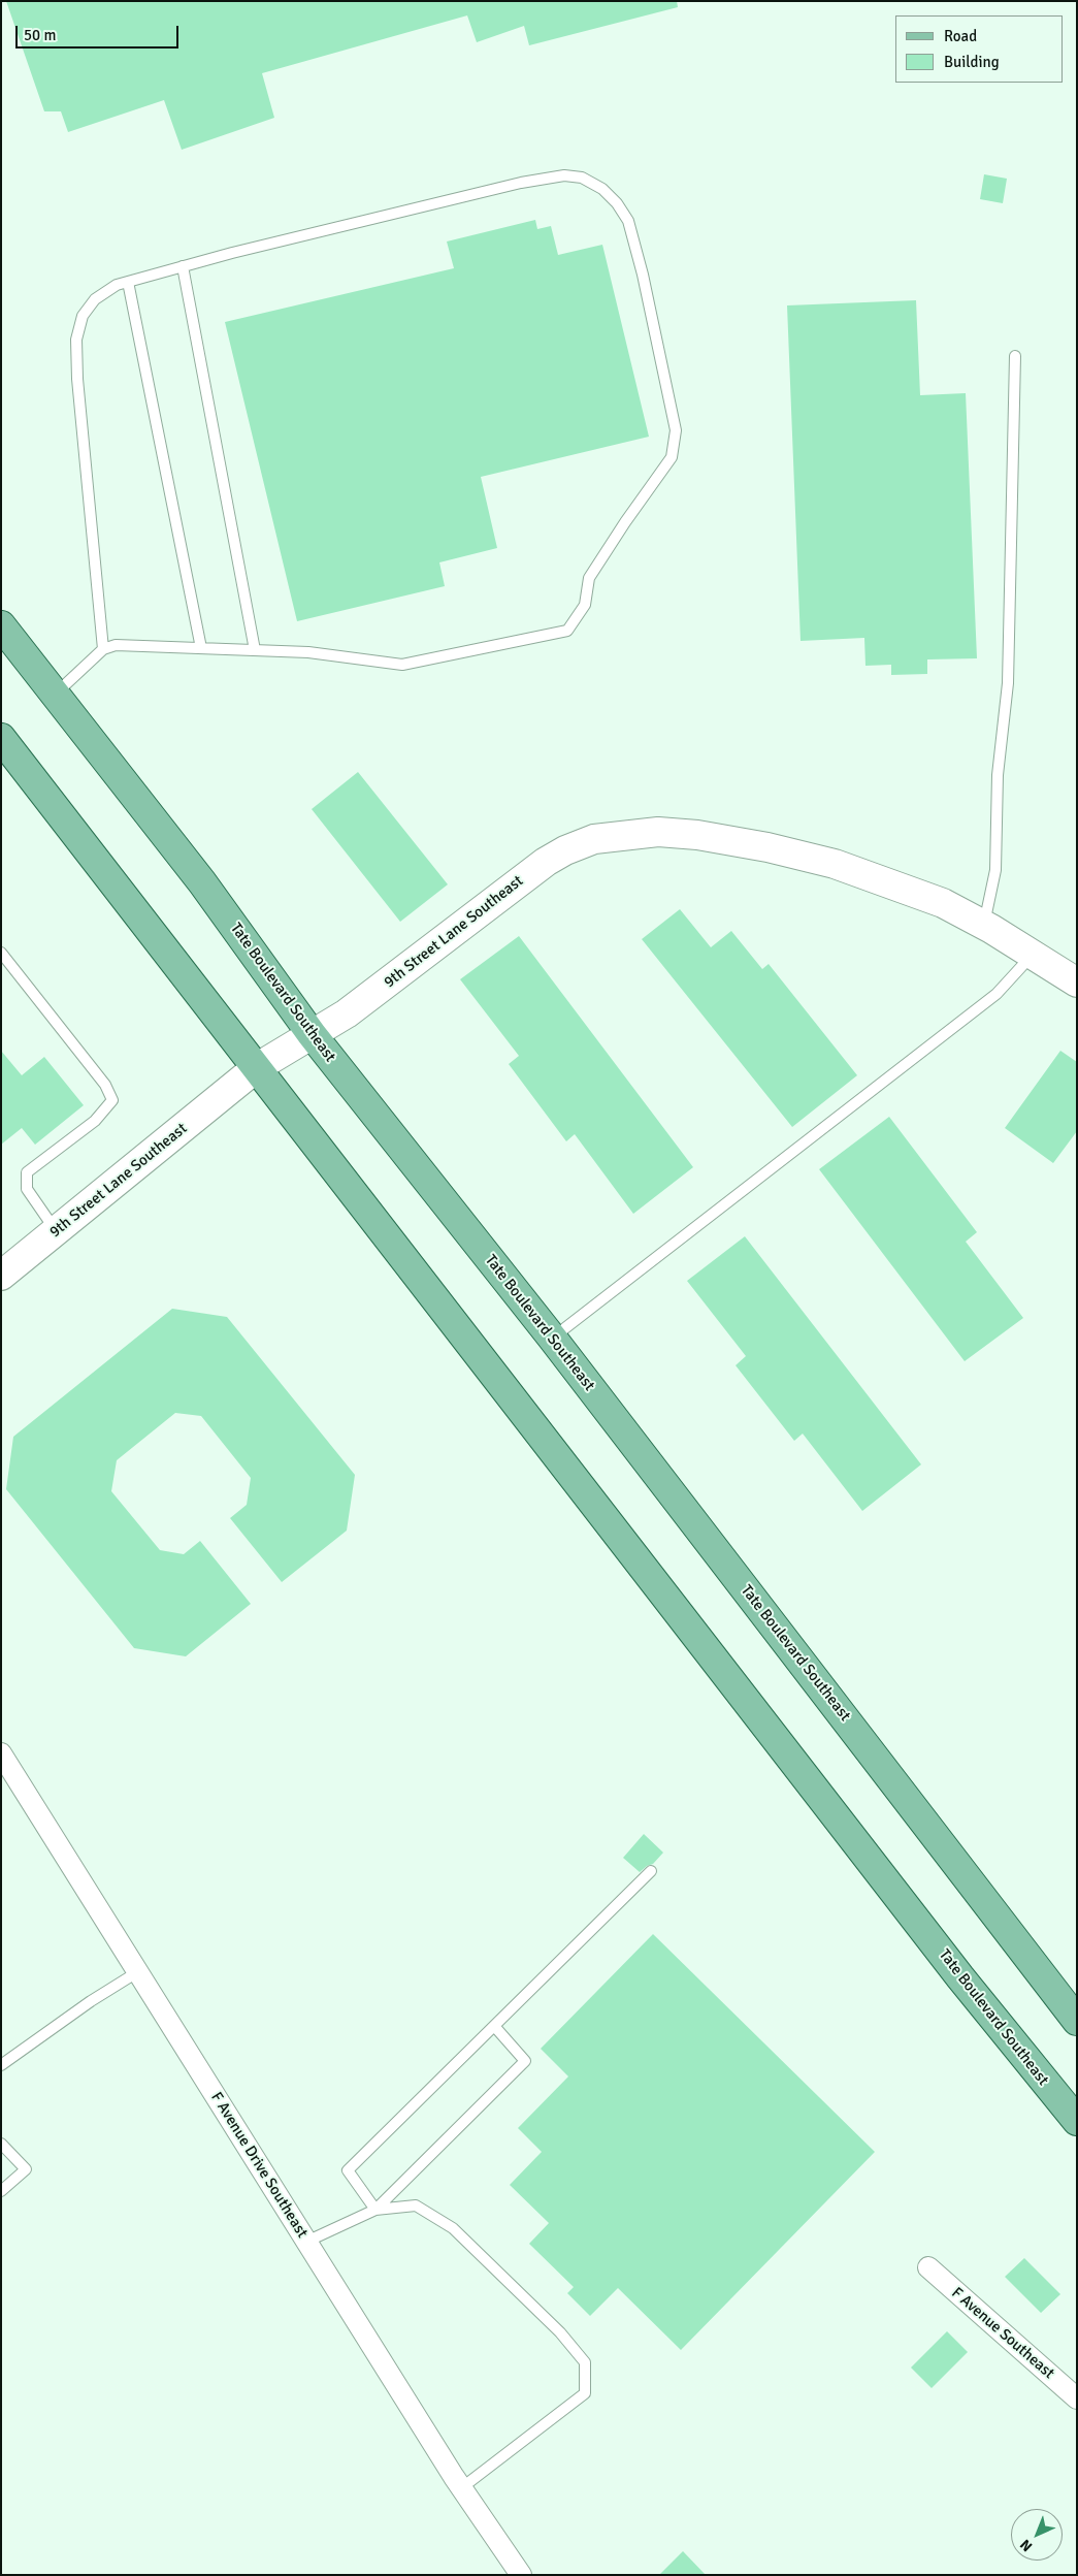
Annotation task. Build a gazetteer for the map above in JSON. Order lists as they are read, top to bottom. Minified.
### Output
{"streets":{"main road":["Tate Boulevard Southeast"],"street":["9th Street Lane Southeast","F Avenue Drive Southeast","F Avenue Southeast"]},"crossings":[["9th Street Lane Southeast","Tate Boulevard Southeast"]],"legend":["Road","Building"],"scale_bar":"50 m","north":"bottom left"}
